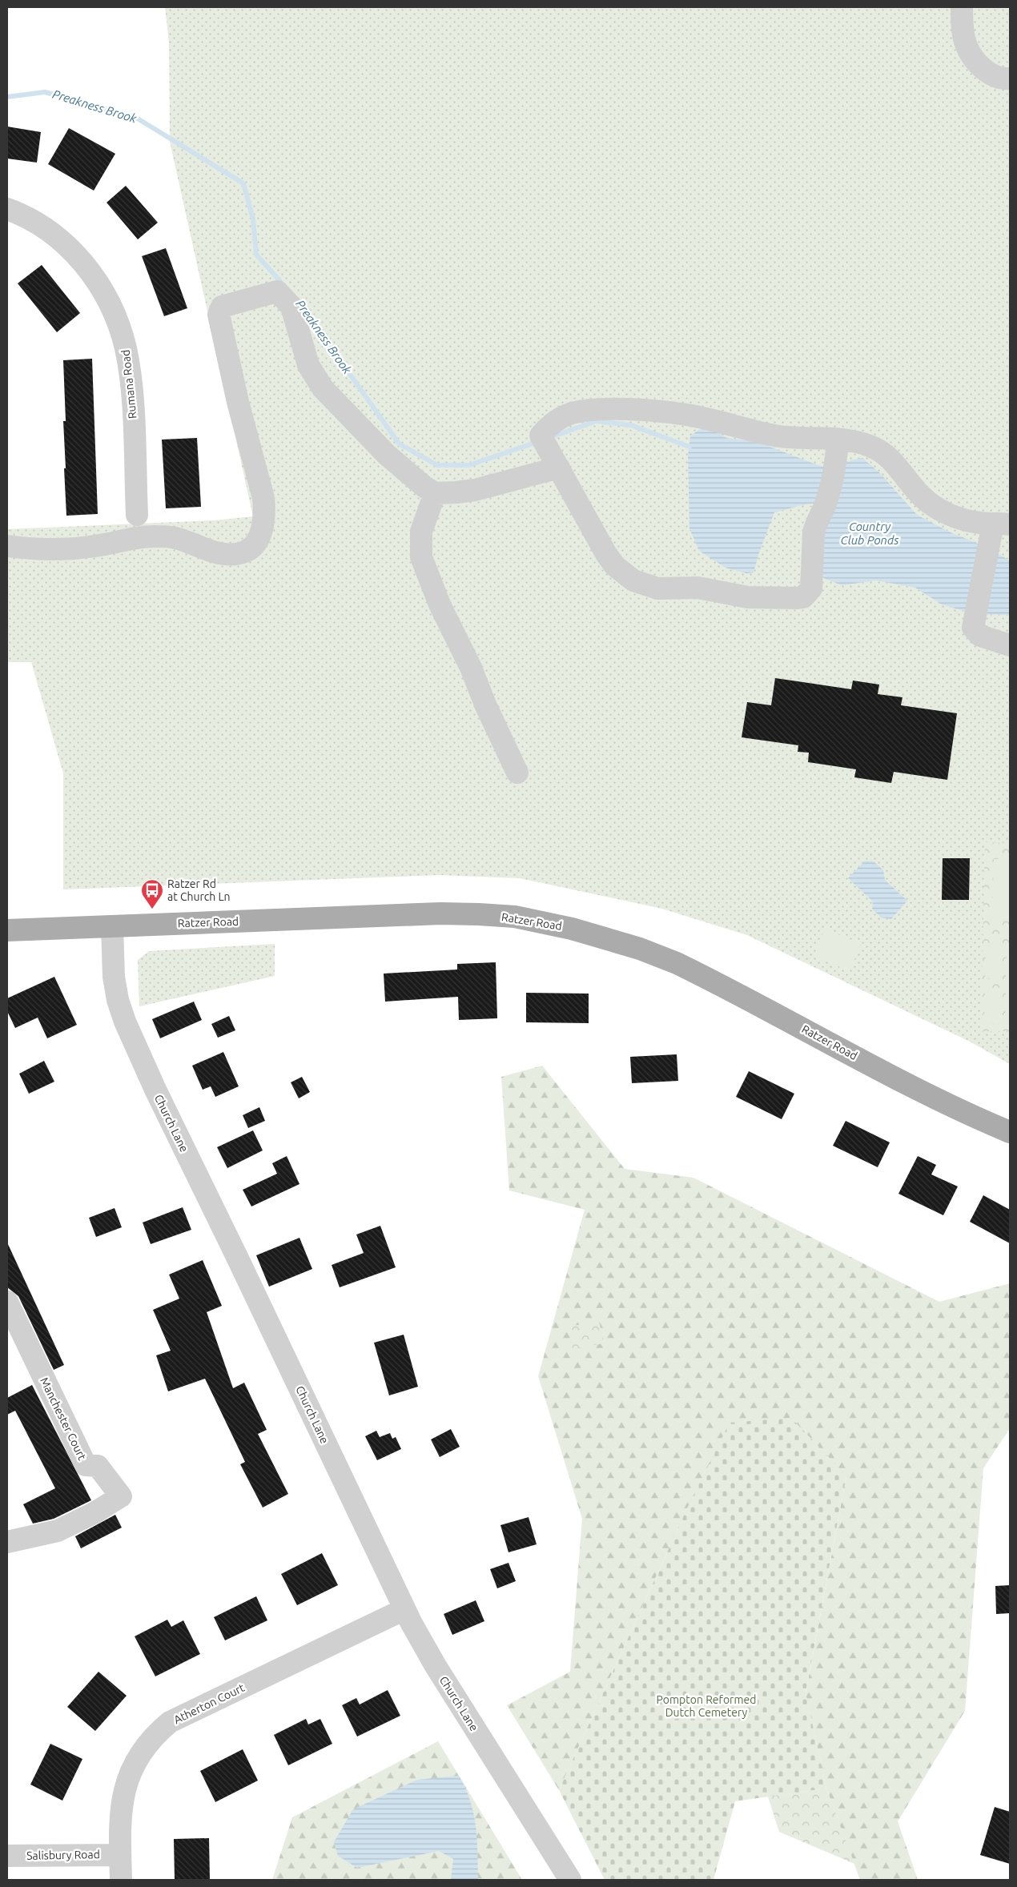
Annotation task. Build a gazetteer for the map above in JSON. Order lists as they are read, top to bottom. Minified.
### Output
{"streets":{"main road":["Ratzer Road"],"street":["Rumana Road","Church Lane","Manchester Court","Atherton Court","Salisbury Road"]},"crossings":[["Ratzer Road","Church Lane"],["Church Lane","Atherton Court"],["Atherton Court","Salisbury Road"]],"water":["Preakness Brook","Country Club Ponds"],"parks":["Pompton Reformed Dutch Cemetery"],"places":{"bus stop":["Ratzer Rd at Church Ln"]}}
